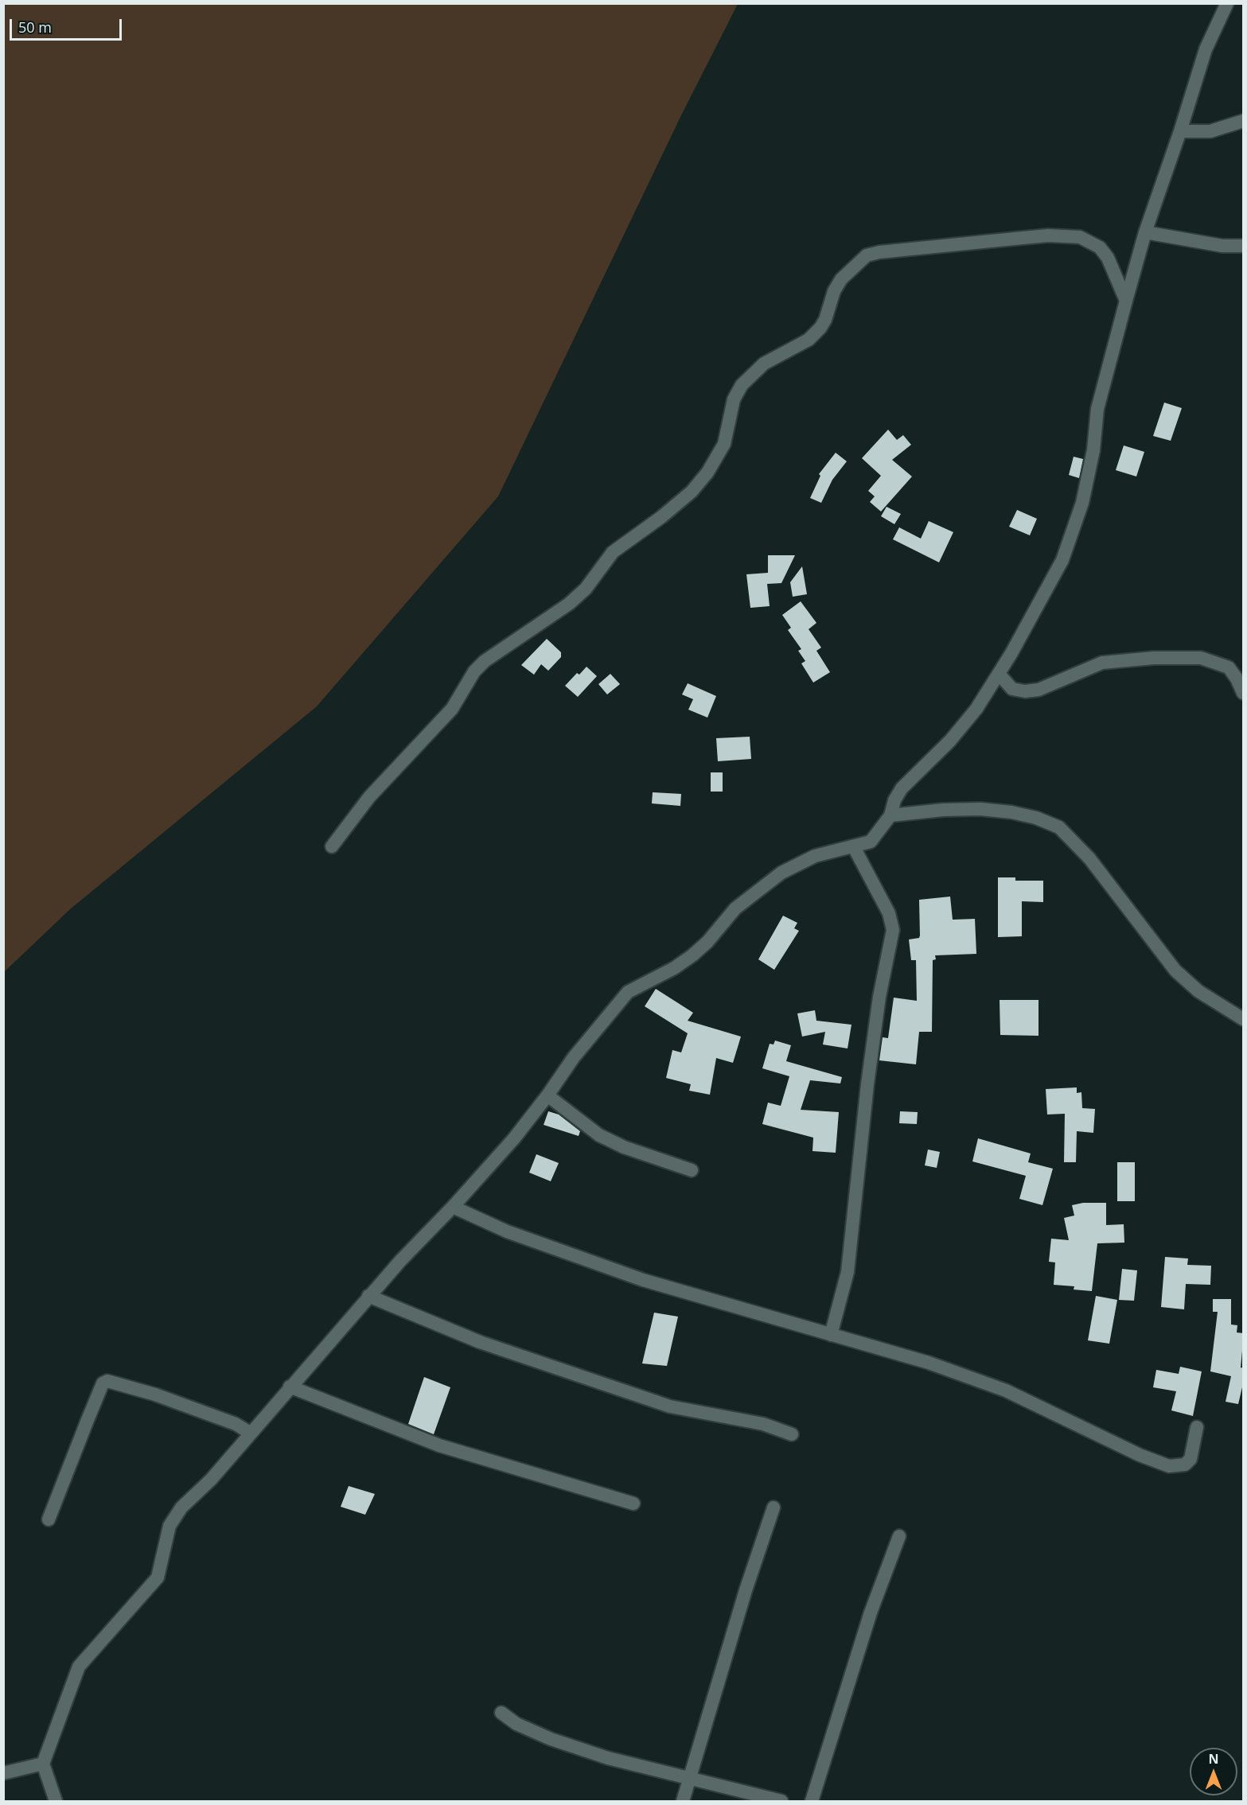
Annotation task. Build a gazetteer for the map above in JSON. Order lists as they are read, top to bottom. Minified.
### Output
{"scale_bar":"50 m","north":"top"}
